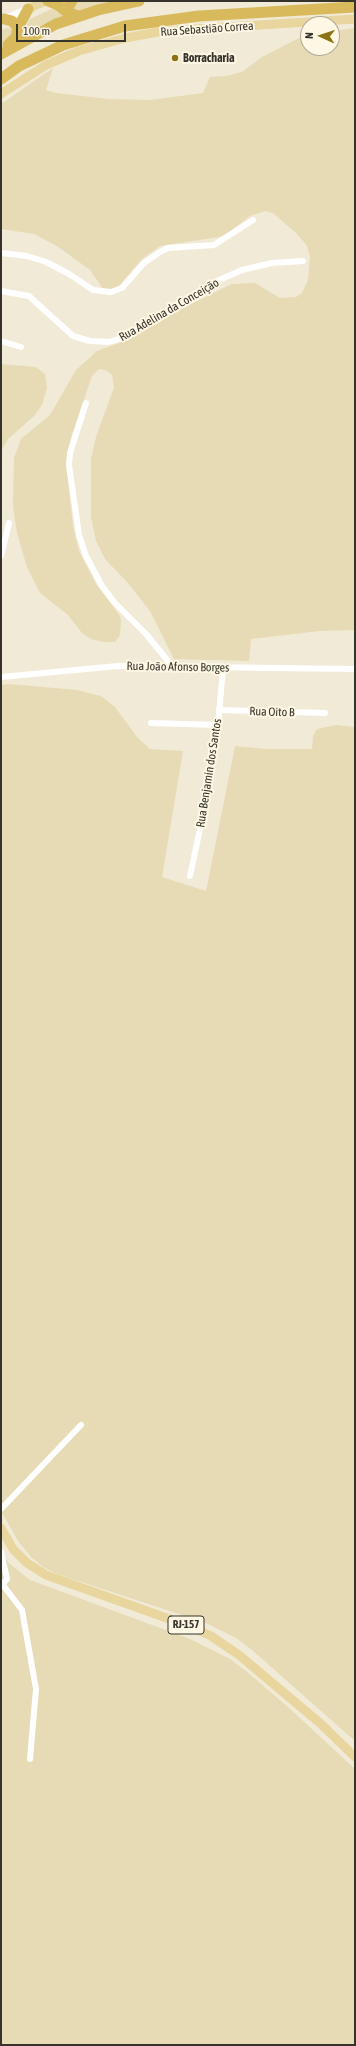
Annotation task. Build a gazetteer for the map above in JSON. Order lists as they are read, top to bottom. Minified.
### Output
{"streets":{"main road":["Rua Sebastião Correa","RJ-157"],"street":["Rua Adelina da Conceição","Rua João Afonso Borges","Rua Oito B","Rua Benjamin dos Santos"]},"crossings":[["Rua João Afonso Borges","Rua Benjamin dos Santos"],["Rua Oito B","Rua Benjamin dos Santos"]],"places":["Borracharia"],"scale_bar":"100 m","north":"left"}
